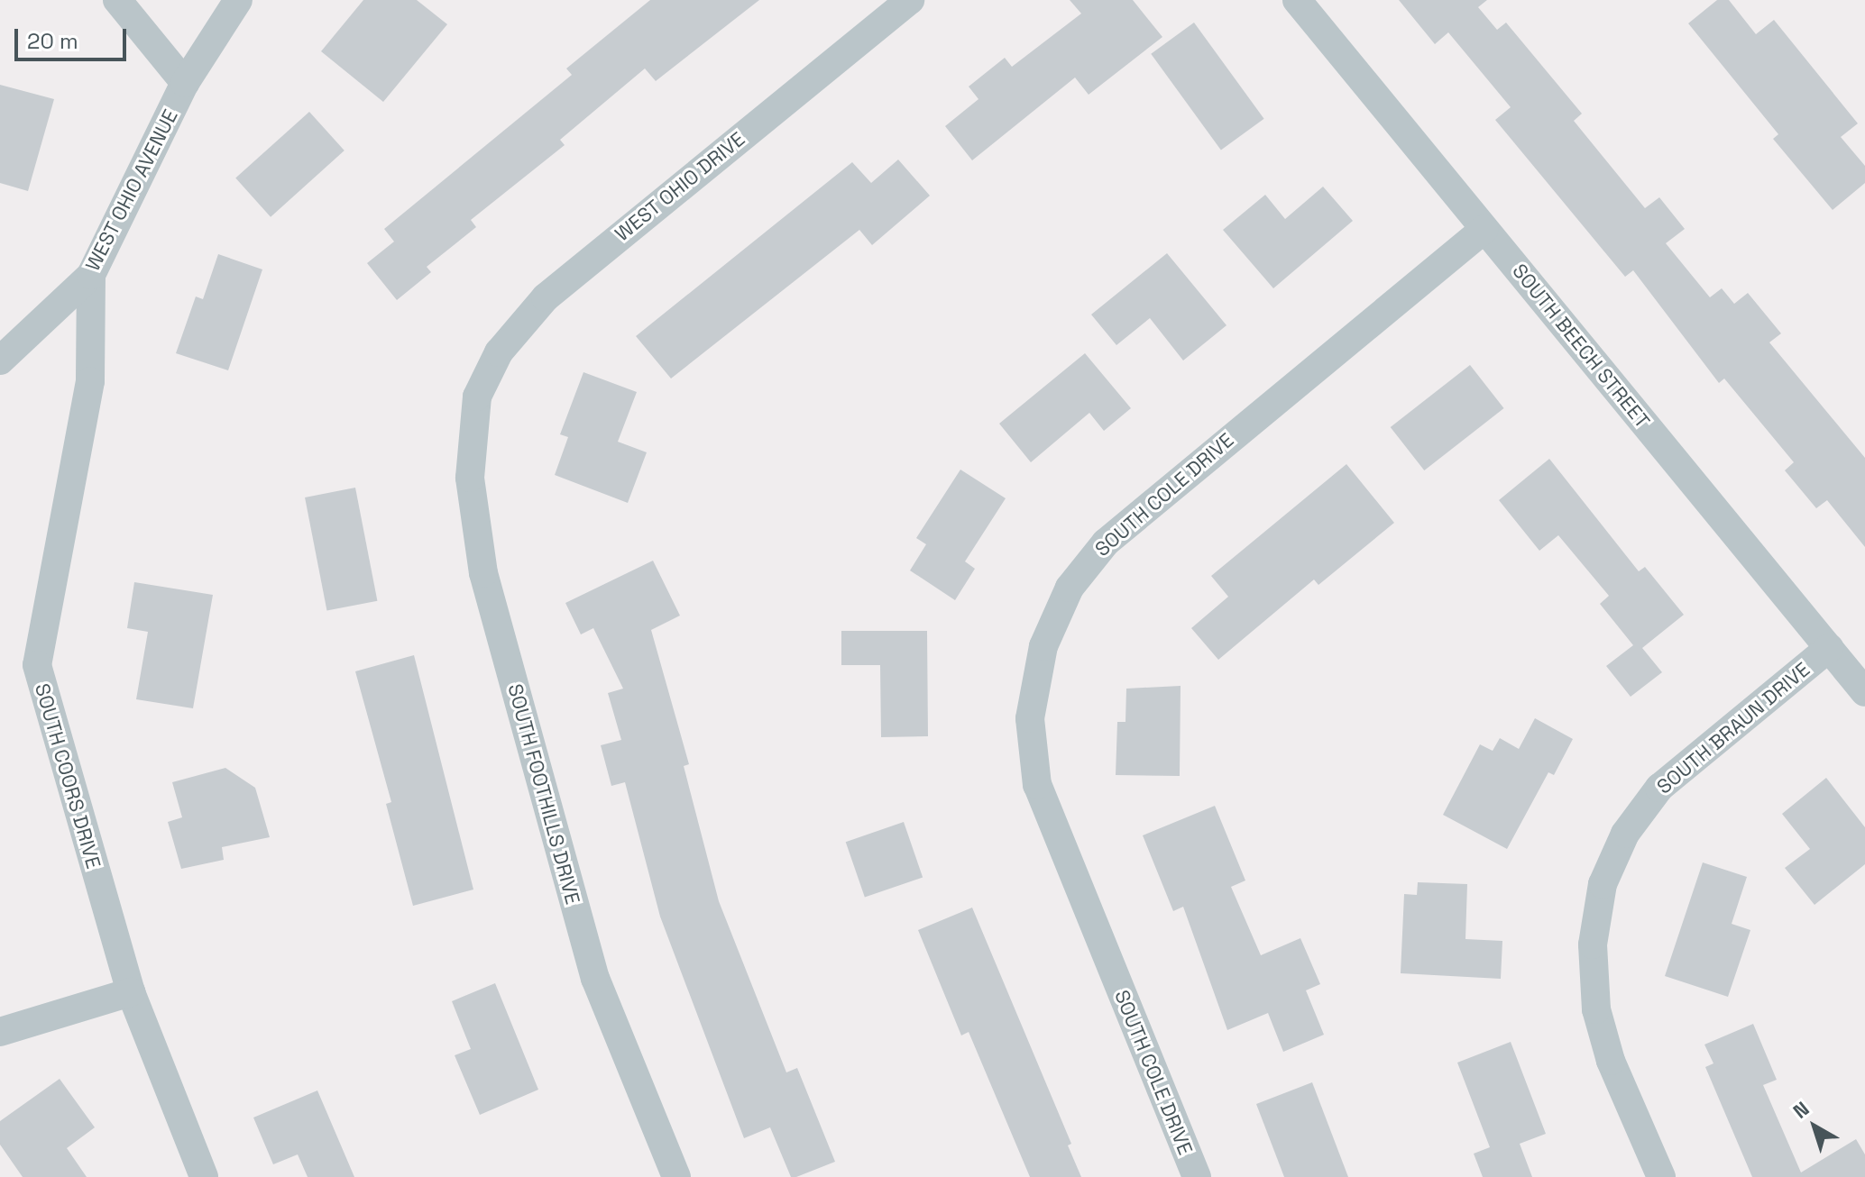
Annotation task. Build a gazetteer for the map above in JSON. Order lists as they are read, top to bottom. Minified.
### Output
{"streets":{"street":["WEST OHIO DRIVE","WEST OHIO AVENUE","SOUTH BEECH STREET","SOUTH COLE DRIVE","SOUTH BRAUN DRIVE","SOUTH COORS DRIVE","SOUTH FOOTHILLS DRIVE"]},"crossings":[["WEST OHIO DRIVE","SOUTH FOOTHILLS DRIVE"],["WEST OHIO AVENUE","SOUTH COORS DRIVE"],["SOUTH BEECH STREET","SOUTH COLE DRIVE"],["SOUTH BEECH STREET","SOUTH BRAUN DRIVE"]],"scale_bar":"20 m","north":"top left"}
